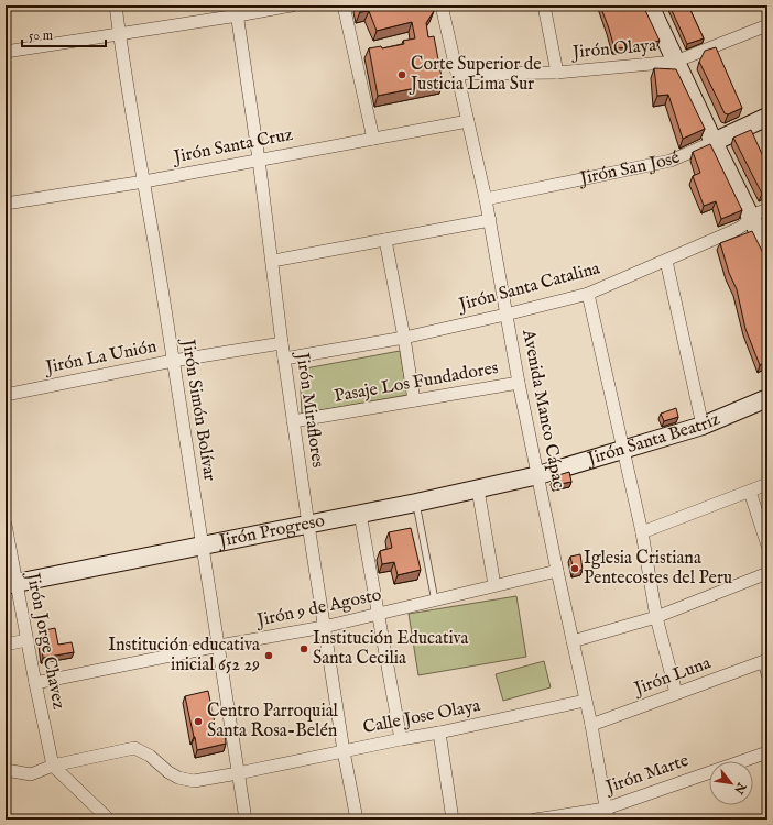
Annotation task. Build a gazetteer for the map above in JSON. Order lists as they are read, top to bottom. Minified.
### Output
{"streets":{"street":["Jirón Olaya","Jirón Santa Cruz","Jirón San José","Jirón Santa Catalina","Jirón La Unión","Pasaje Los Fundadores","Avenida Manco Cápac","Jirón Simón Bolívar","Jirón Miraflores","Jirón Santa Beatriz","Jirón Progreso","Jirón 9 de Agosto","Jirón Jorge Chavez","Jirón Luna","Calle Jose Olaya","Jirón Marte"]},"crossings":[["Jirón Olaya","Avenida Manco Cápac"],["Jirón Santa Cruz","Avenida Manco Cápac"],["Jirón Santa Cruz","Jirón Simón Bolívar"],["Jirón Santa Cruz","Jirón Miraflores"],["Jirón San José","Avenida Manco Cápac"],["Jirón Santa Catalina","Avenida Manco Cápac"],["Jirón Santa Catalina","Jirón Miraflores"],["Jirón La Unión","Jirón Simón Bolívar"],["Jirón La Unión","Jirón Miraflores"],["Pasaje Los Fundadores","Avenida Manco Cápac"],["Pasaje Los Fundadores","Jirón Miraflores"],["Avenida Manco Cápac","Jirón Santa Beatriz"],["Avenida Manco Cápac","Jirón Progreso"],["Avenida Manco Cápac","Jirón 9 de Agosto"],["Avenida Manco Cápac","Jirón Luna"],["Avenida Manco Cápac","Calle Jose Olaya"],["Avenida Manco Cápac","Jirón Marte"],["Jirón Simón Bolívar","Jirón Progreso"],["Jirón Simón Bolívar","Jirón 9 de Agosto"],["Jirón Simón Bolívar","Calle Jose Olaya"],["Jirón Miraflores","Jirón Progreso"],["Jirón Miraflores","Jirón 9 de Agosto"],["Jirón Miraflores","Calle Jose Olaya"],["Jirón Santa Beatriz","Jirón Progreso"],["Jirón Progreso","Jirón Jorge Chavez"],["Jirón 9 de Agosto","Jirón Jorge Chavez"],["Jirón Jorge Chavez","Calle Jose Olaya"]],"places":["Corte Superior de Justicia Lima Sur","Iglesia Cristiana Pentecostes del Peru","Institución Educativa Santa Cecilia","Institución educativa inicial 652 29","Centro Parroquial Santa Rosa-Belén"],"scale_bar":"50 m","north":"bottom right"}
